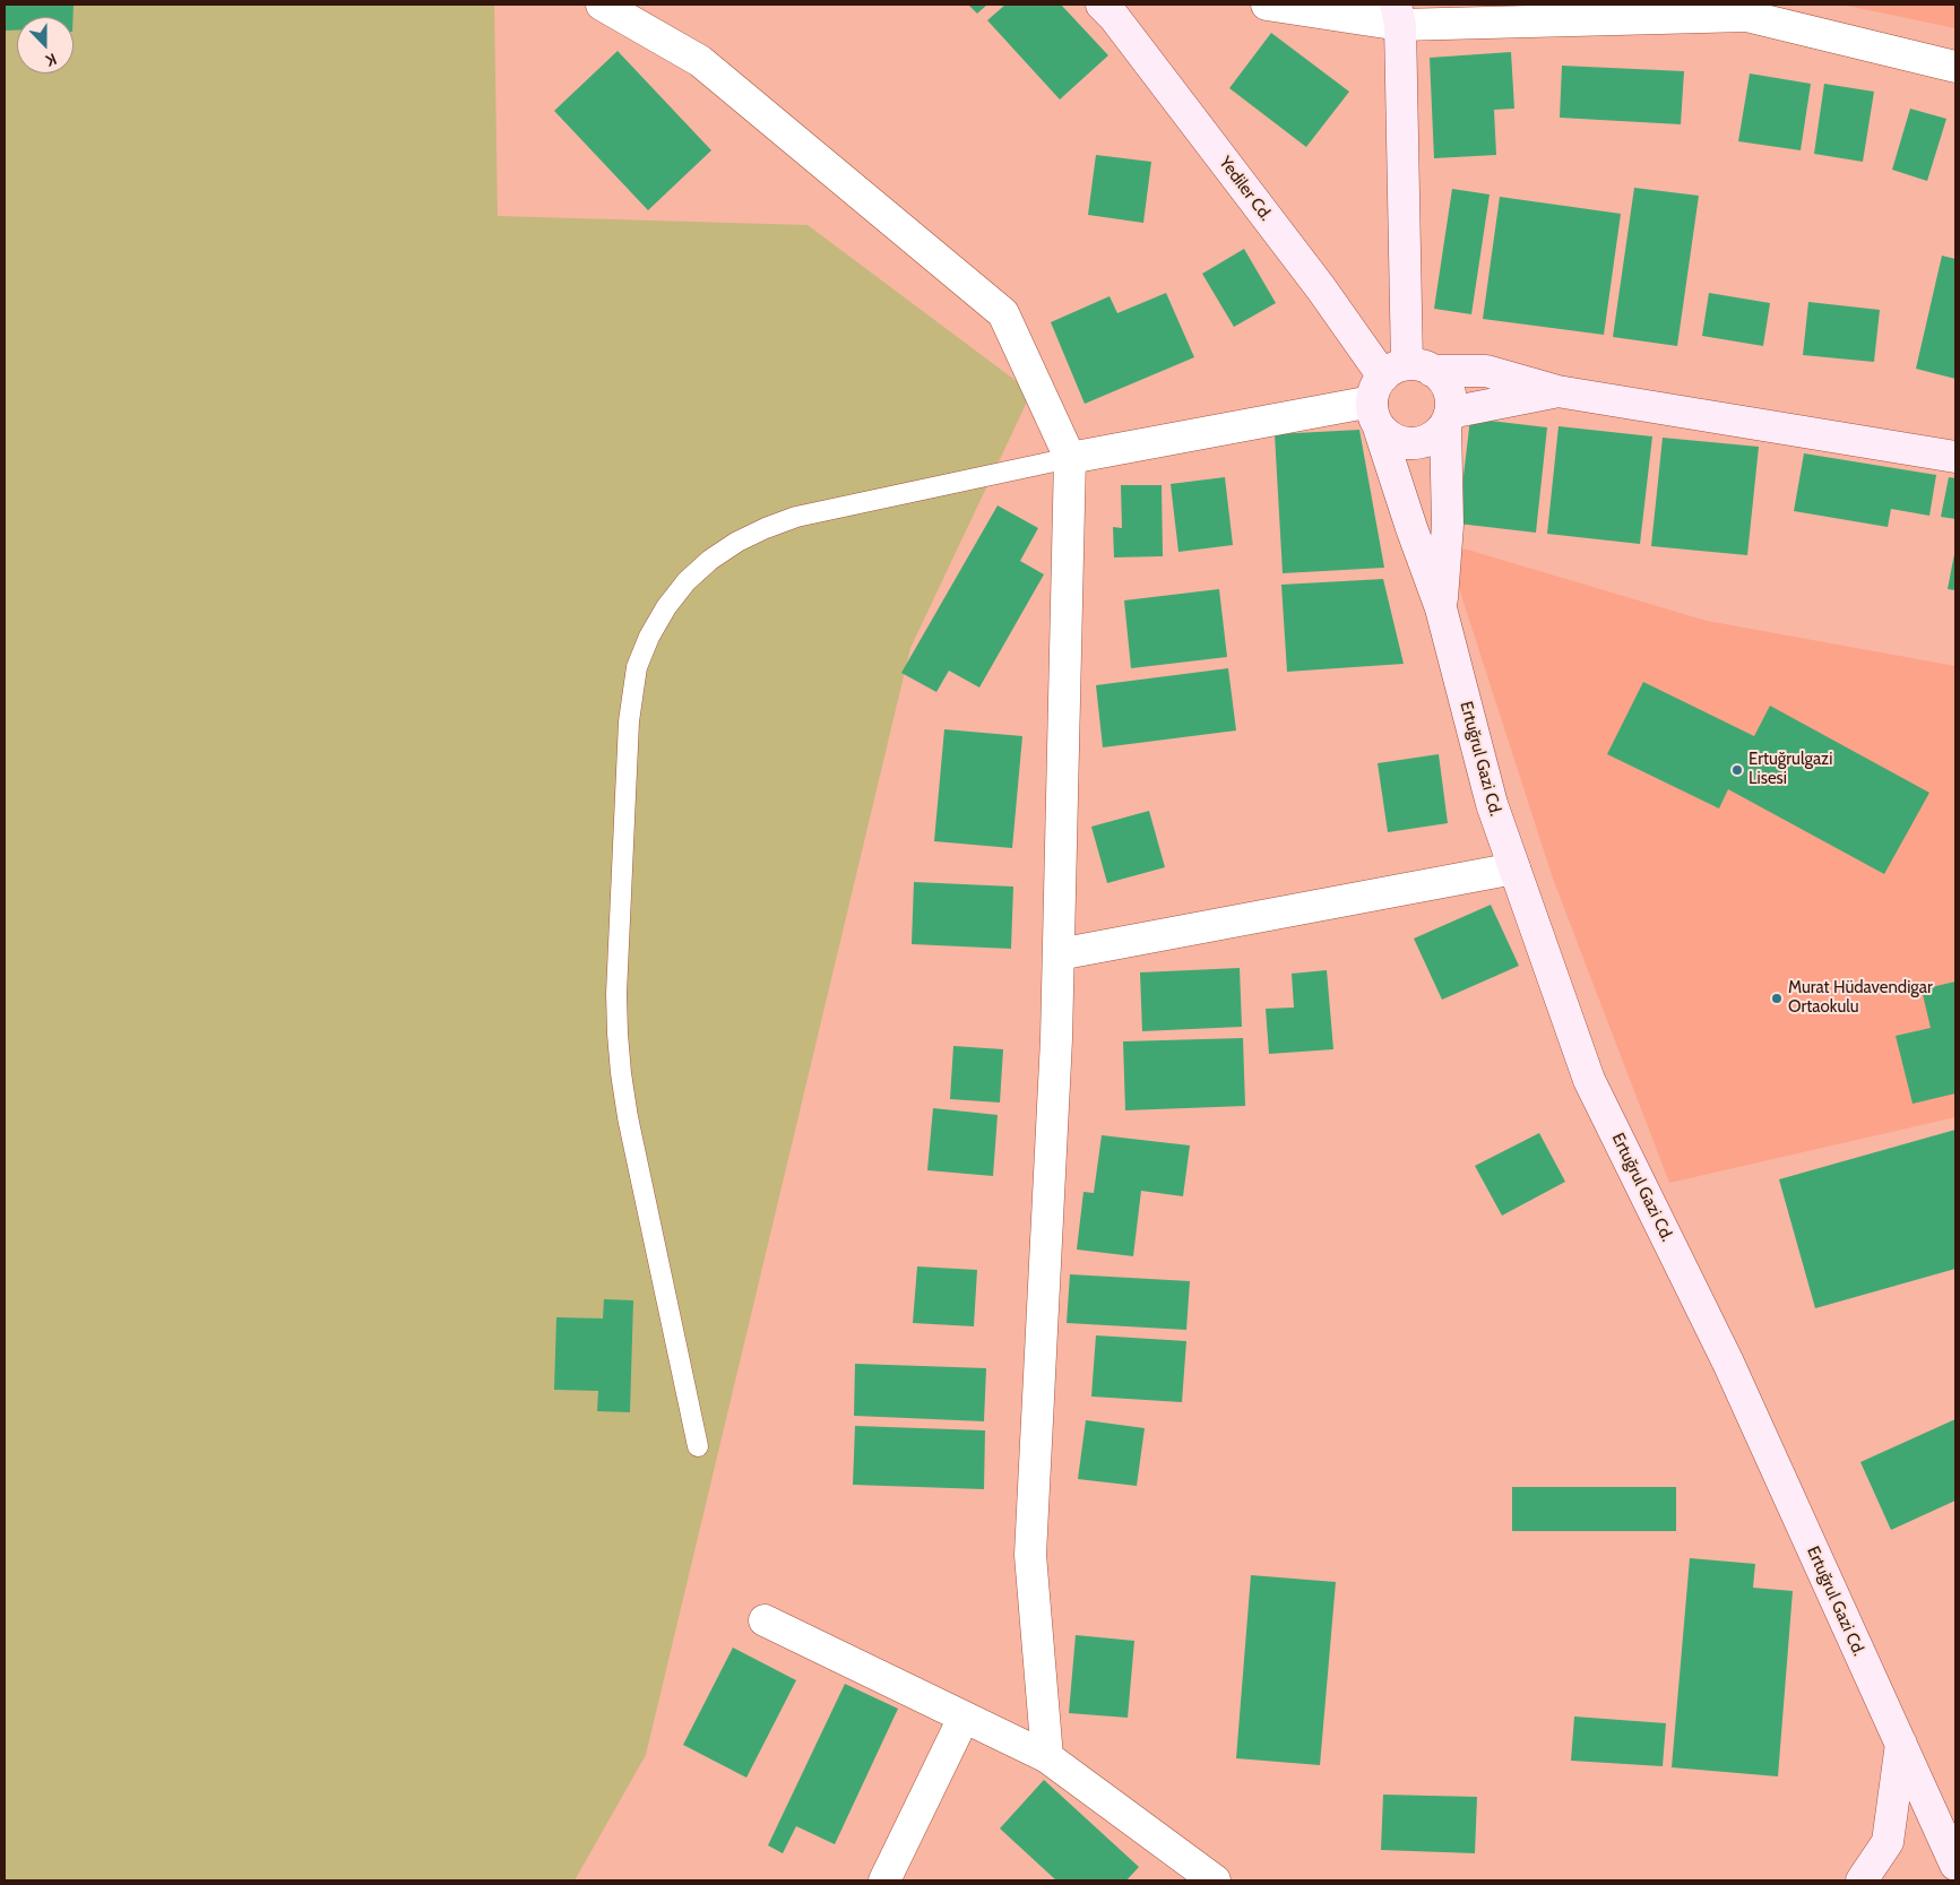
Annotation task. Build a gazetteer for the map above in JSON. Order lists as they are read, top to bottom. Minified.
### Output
{"streets":{"street":["Yediler Cd.","Ertuğrul Gazi Cd."]},"places":["Ertuğrulgazi Lisesi","Murat Hüdavendigar Ortaokulu"],"north":"bottom"}
